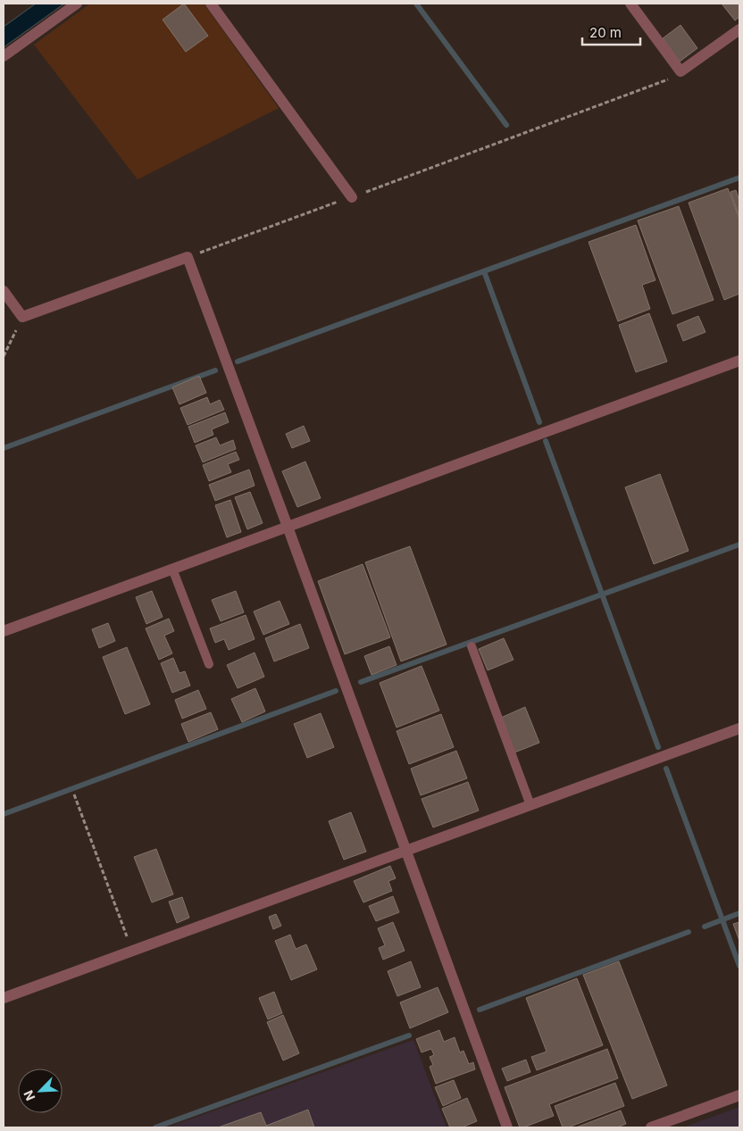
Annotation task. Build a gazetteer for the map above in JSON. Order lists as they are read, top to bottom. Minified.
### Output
{"scale_bar":"20 m","north":"bottom left"}
